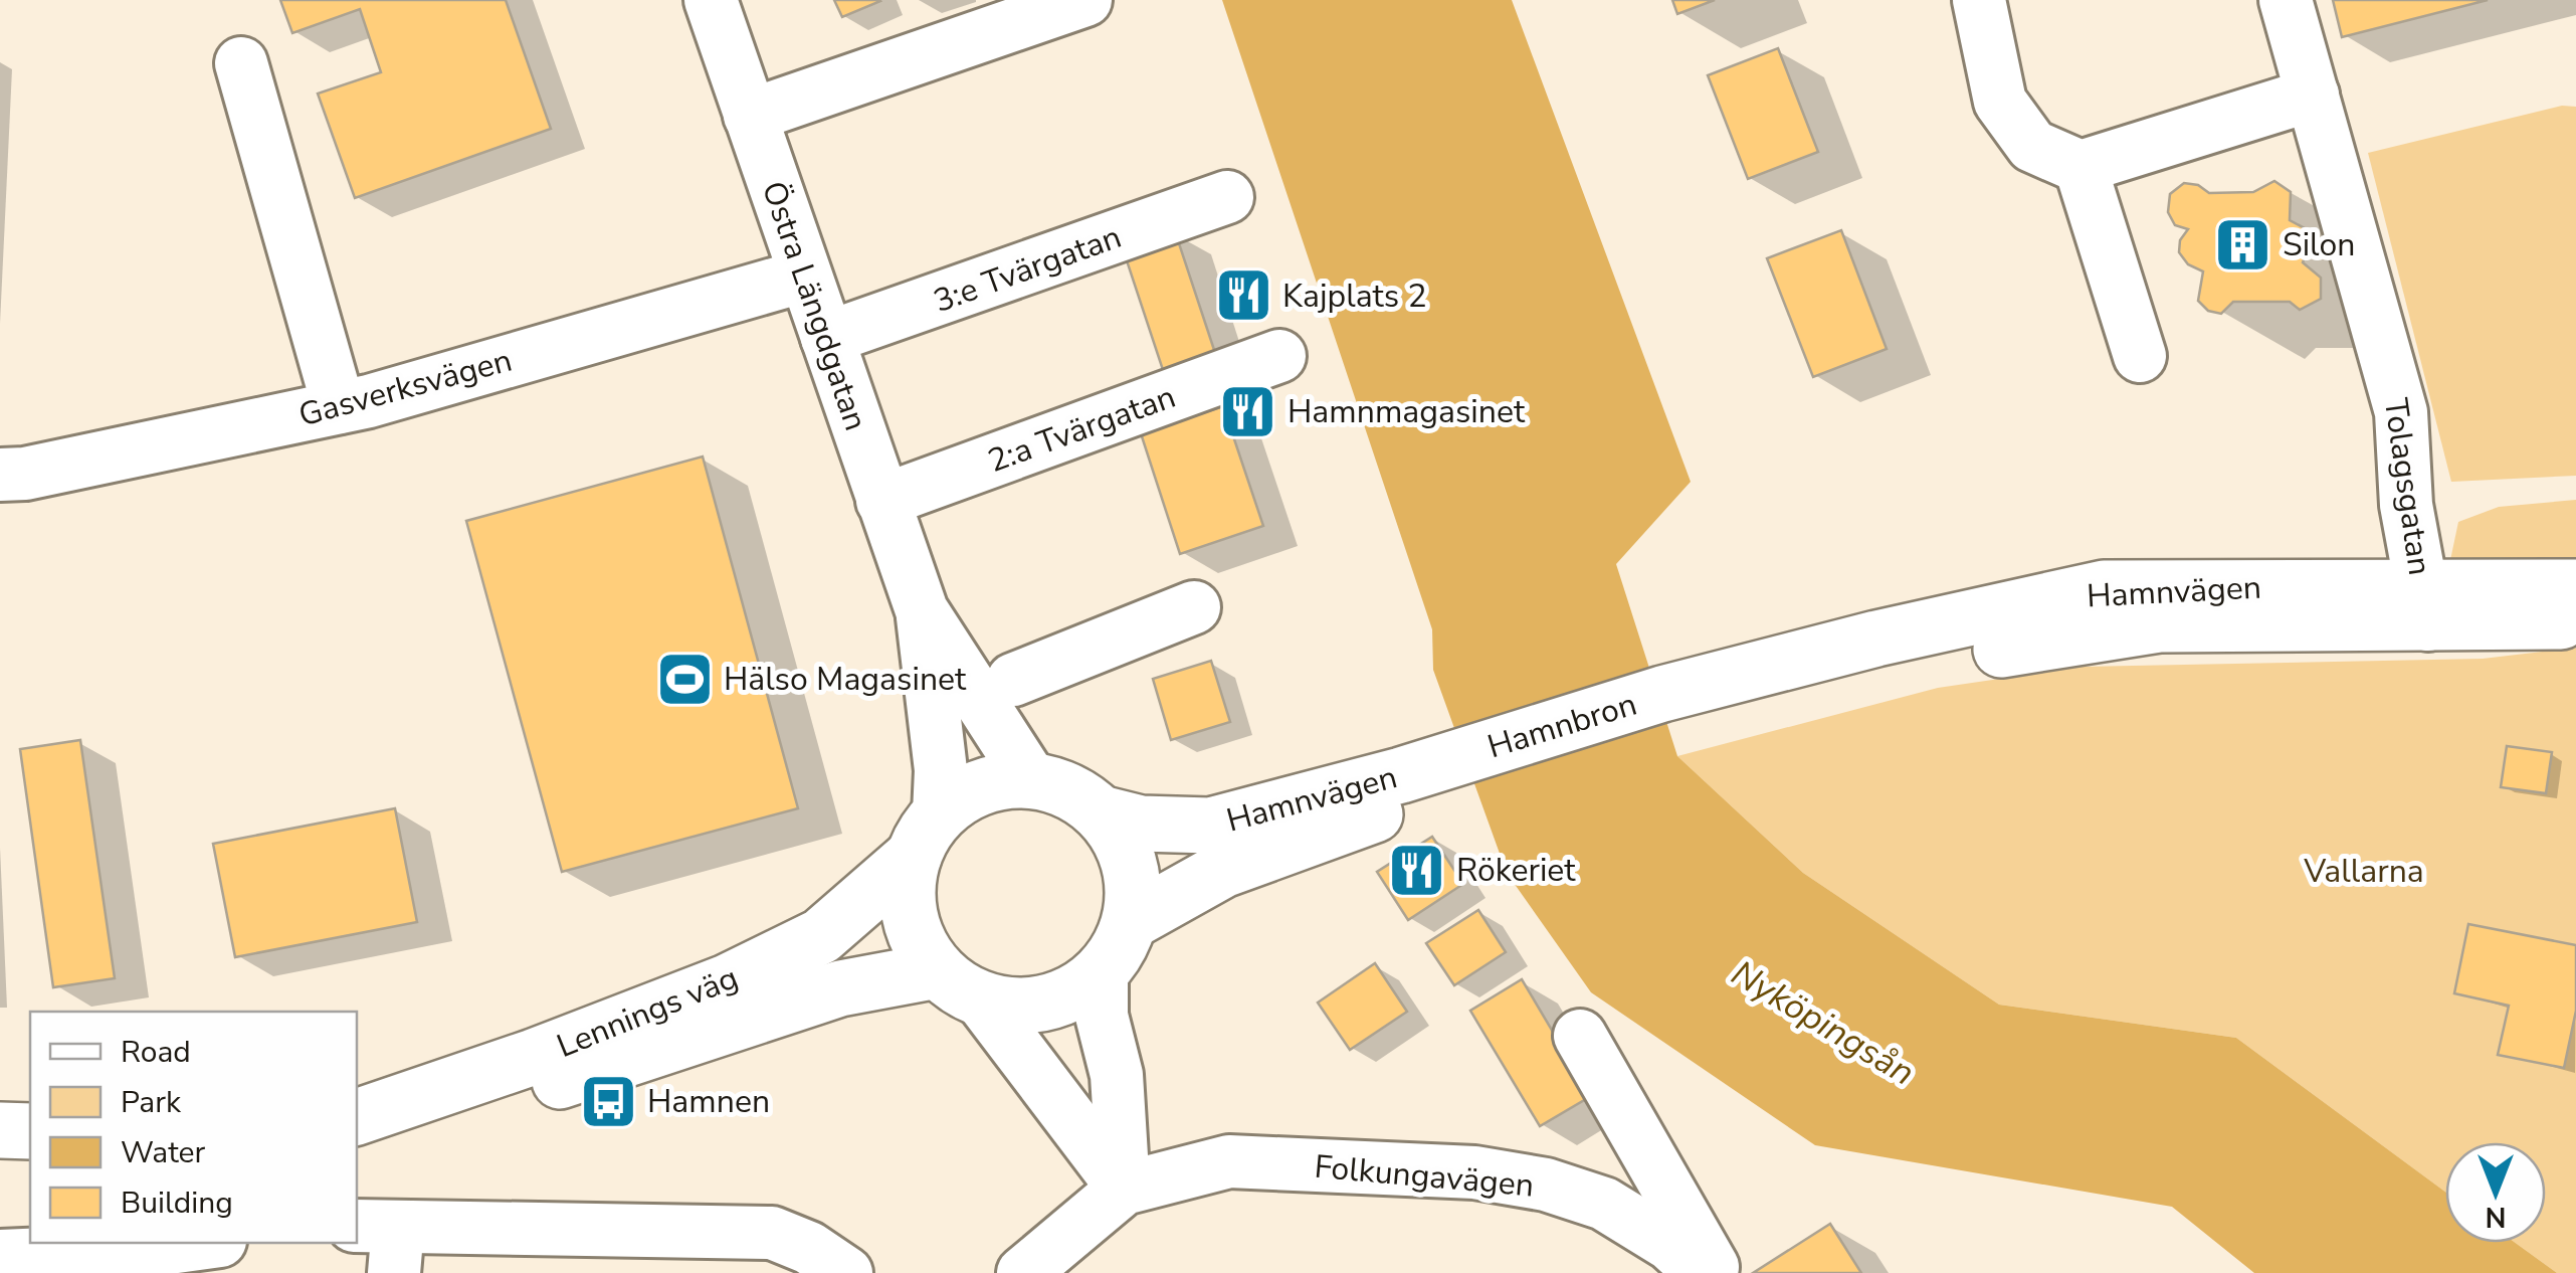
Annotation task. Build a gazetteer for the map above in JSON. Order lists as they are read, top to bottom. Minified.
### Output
{"streets":{"main road":["Hamnvägen","Hamnbron","Lennings väg"],"street":["3:e Tvärgatan","Östra Längdgatan","Gasverksvägen","2:a Tvärgatan","Tolagsgatan","Folkungavägen"]},"crossings":[["3:e Tvärgatan","Östra Längdgatan"],["Östra Längdgatan","Gasverksvägen"],["Östra Längdgatan","2:a Tvärgatan"],["Östra Längdgatan","Hamnvägen"],["Östra Längdgatan","Lennings väg"],["Tolagsgatan","Hamnvägen"],["Hamnvägen","Hamnbron"],["Hamnvägen","Lennings väg"]],"water":["Nyköpingsån"],"parks":["Vallarna"],"places":{"building":["Silon"],"restaurant":["Kajplats 2","Hamnmagasinet","Rökeriet"],"sports":["Hälso Magasinet"],"bus stop":["Hamnen"]},"legend":["Road","Park","Water","Building"],"north":"bottom"}
